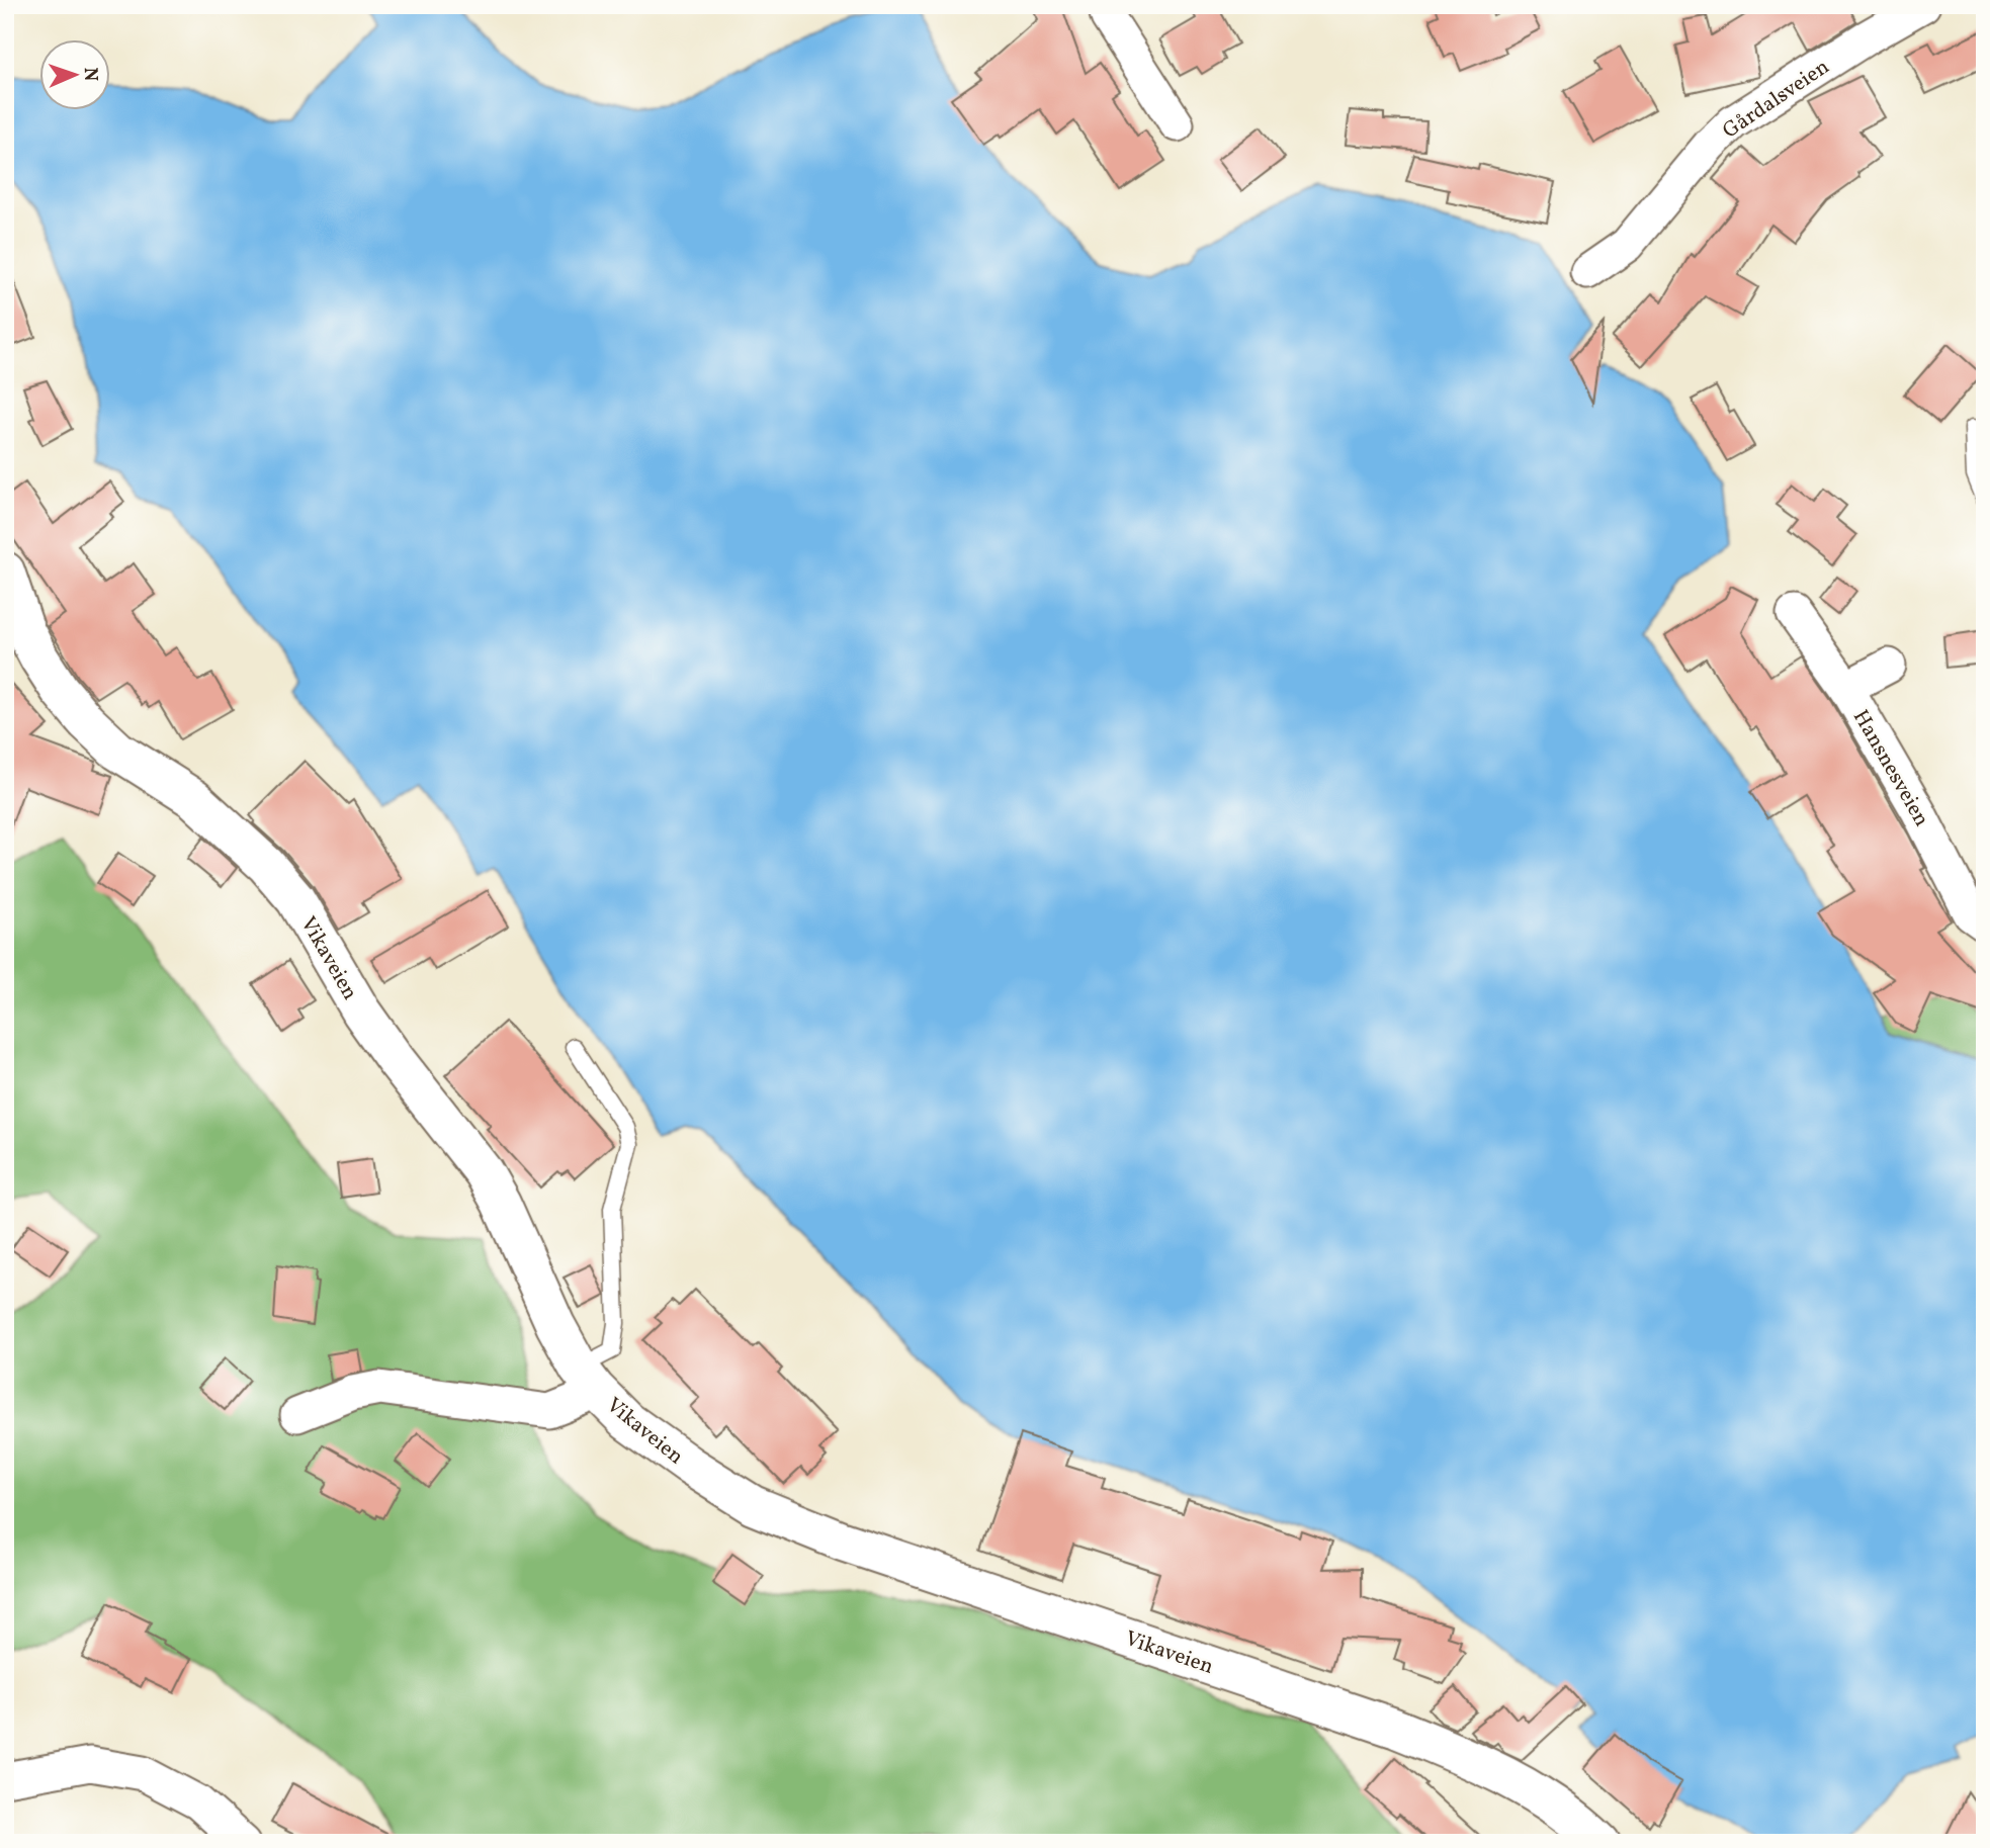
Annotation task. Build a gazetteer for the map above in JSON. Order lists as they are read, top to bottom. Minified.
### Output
{"streets":{"main road":["Vikaveien"],"street":["Gårdalsveien","Hansnesveien"]},"north":"right"}
